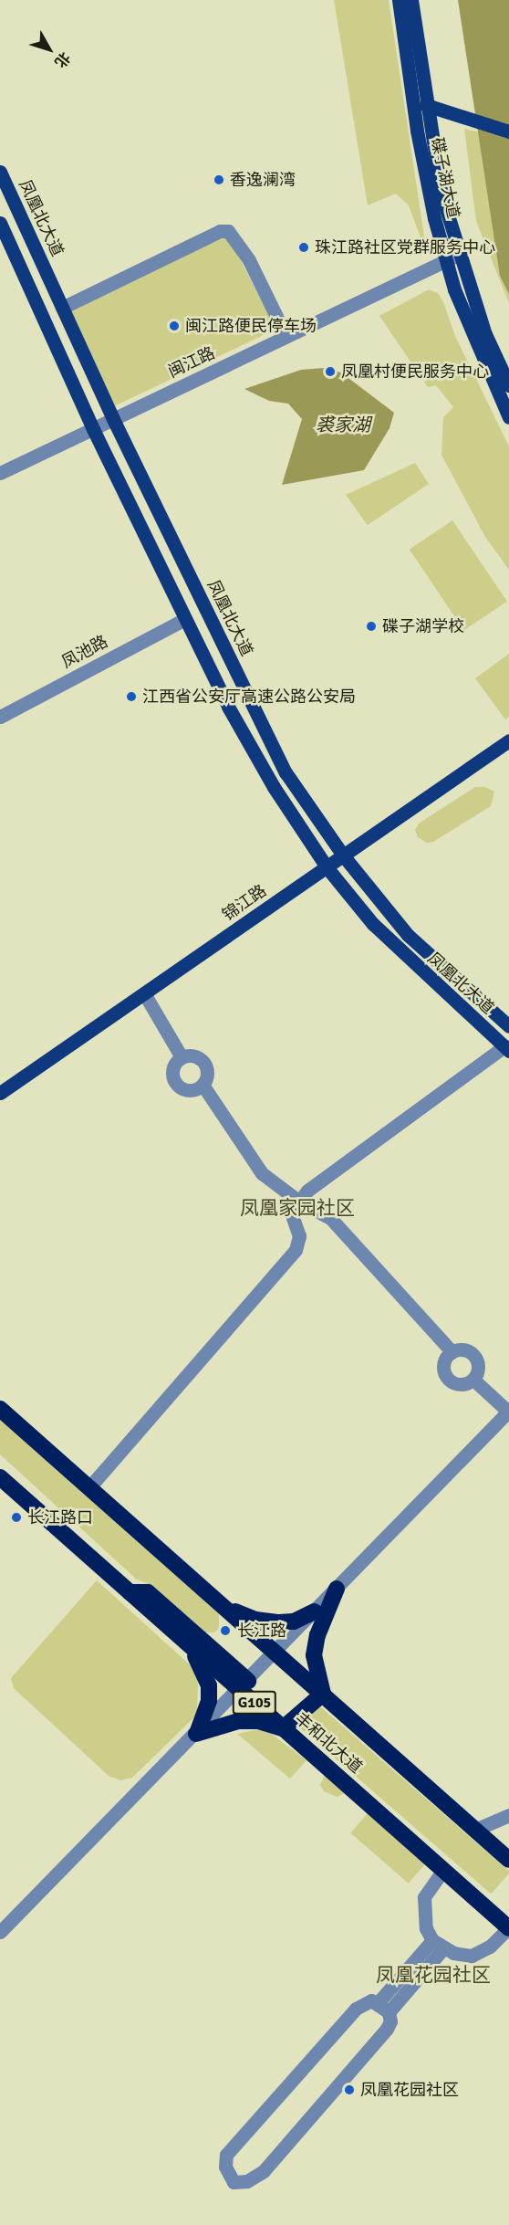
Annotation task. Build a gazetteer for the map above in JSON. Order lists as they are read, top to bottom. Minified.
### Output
{"streets":{"highway":["G105","丰和北大道"],"main road":["碟子湖大道","凤凰北大道","锦江路"],"street":["闽江路","凤池路"]},"crossings":[["碟子湖大道","闽江路"],["凤凰北大道","闽江路"],["凤凰北大道","凤池路"],["凤凰北大道","锦江路"]],"districts":["凤凰家园社区","凤凰花园社区"],"water":["裘家湖"],"places":["香逸澜湾","珠江路社区党群服务中心","闽江路便民停车场","凤凰村便民服务中心","碟子湖学校","江西省公安厅高速公路公安局","长江路口","长江路","凤凰花园社区"],"north":"bottom right"}
